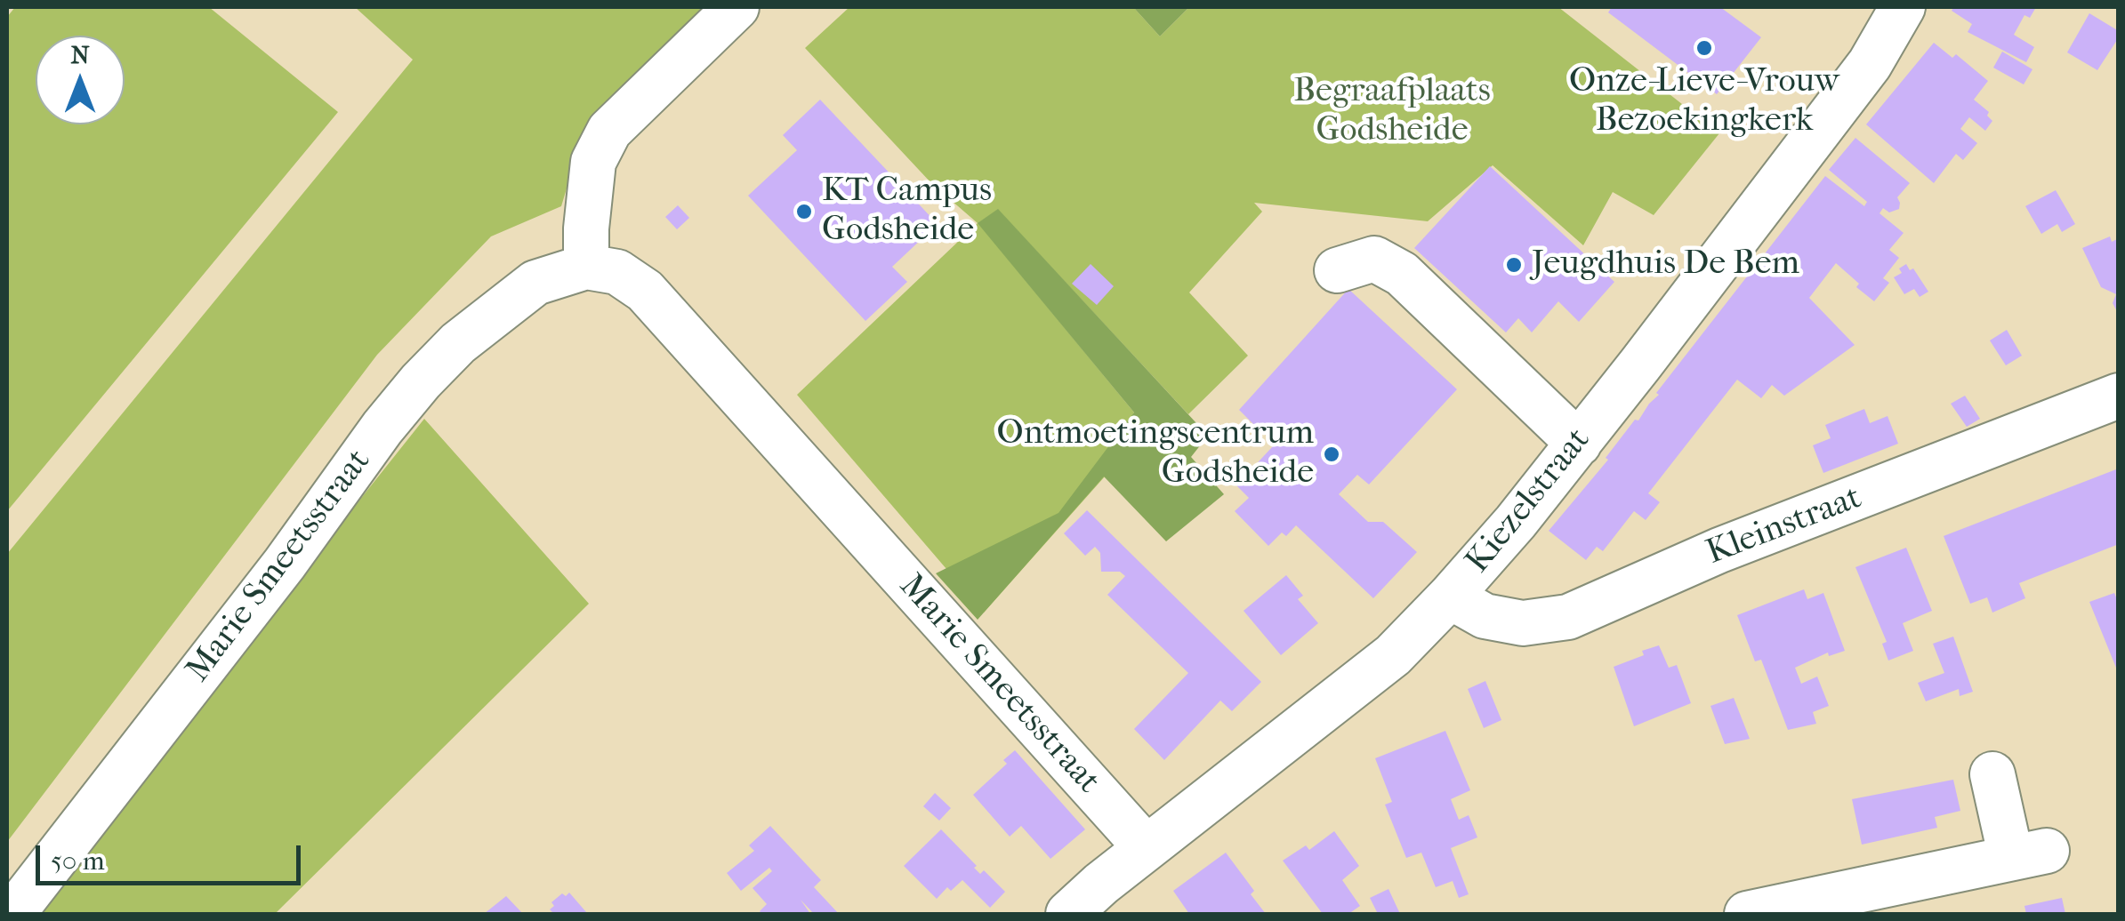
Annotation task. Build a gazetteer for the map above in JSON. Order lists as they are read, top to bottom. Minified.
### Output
{"streets":{"street":["Kiezelstraat","Kleinstraat","Marie Smeetsstraat"]},"crossings":[["Kiezelstraat","Kleinstraat"],["Kiezelstraat","Marie Smeetsstraat"]],"parks":["Begraafplaats Godsheide"],"places":["Onze-Lieve-Vrouw Bezoekingkerk","KT Campus Godsheide","Jeugdhuis De Bem","Ontmoetingscentrum Godsheide"],"scale_bar":"50 m","north":"top"}
